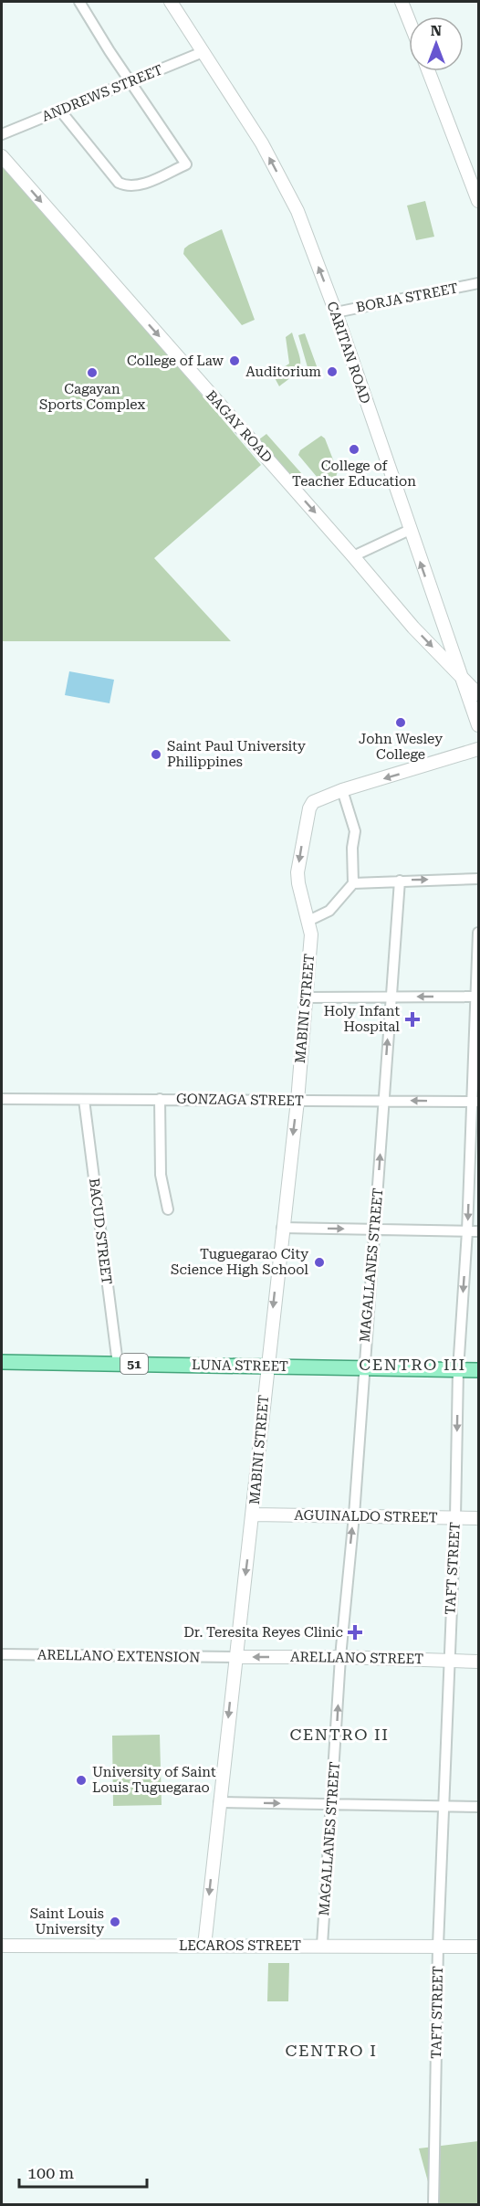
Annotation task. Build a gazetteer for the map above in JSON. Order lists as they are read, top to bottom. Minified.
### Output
{"streets":{"main road":["CARITAN ROAD","BAGAY ROAD","MABINI STREET","51","LUNA STREET","AGUINALDO STREET","ARELLANO STREET","LECAROS STREET"],"street":["ANDREWS STREET","BORJA STREET","GONZAGA STREET","BACUD STREET","MAGALLANES STREET","TAFT STREET","ARELLANO EXTENSION"]},"crossings":[["ANDREWS STREET","CARITAN ROAD"],["BORJA STREET","CARITAN ROAD"],["CARITAN ROAD","BAGAY ROAD"],["MABINI STREET","GONZAGA STREET"],["MABINI STREET","LUNA STREET"],["MABINI STREET","AGUINALDO STREET"],["MABINI STREET","ARELLANO EXTENSION"],["MABINI STREET","ARELLANO STREET"],["MABINI STREET","LECAROS STREET"],["GONZAGA STREET","BACUD STREET"],["GONZAGA STREET","MAGALLANES STREET"],["GONZAGA STREET","TAFT STREET"],["BACUD STREET","LUNA STREET"],["MAGALLANES STREET","LUNA STREET"],["MAGALLANES STREET","AGUINALDO STREET"],["MAGALLANES STREET","ARELLANO STREET"],["MAGALLANES STREET","LECAROS STREET"],["LUNA STREET","TAFT STREET"],["AGUINALDO STREET","TAFT STREET"],["TAFT STREET","ARELLANO STREET"],["TAFT STREET","LECAROS STREET"],["ARELLANO EXTENSION","ARELLANO STREET"]],"one_way":["CARITAN ROAD","BAGAY ROAD","MABINI STREET","MAGALLANES STREET","ARELLANO STREET"],"districts":["CENTRO III","CENTRO II","CENTRO I"],"places":{"other":["College of Law","Auditorium","Cagayan Sports Complex","College of Teacher Education","John Wesley College","Saint Paul University Philippines","Tuguegarao City Science High School","University of Saint Louis Tuguegarao","Saint Louis University"],"health":["Holy Infant Hospital","Dr. Teresita Reyes Clinic"]},"scale_bar":"100 m","north":"top"}
